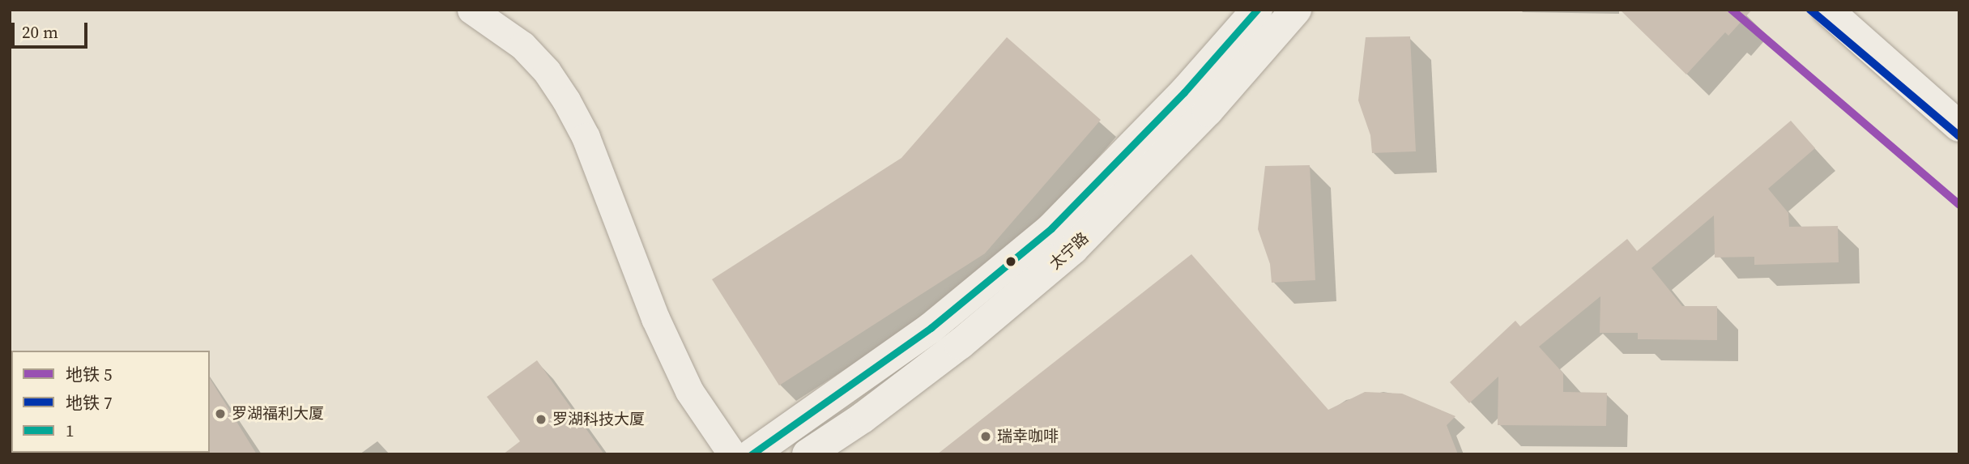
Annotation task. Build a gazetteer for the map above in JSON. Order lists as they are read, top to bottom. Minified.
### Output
{"streets":{"main road":["太宁路"]},"places":["罗湖福利大厦","罗湖科技大厦","瑞幸咖啡"],"lines":["metro line 5","metro line 7","transit line 1"],"legend":["地铁 5","地铁 7","1"],"scale_bar":"20 m"}
